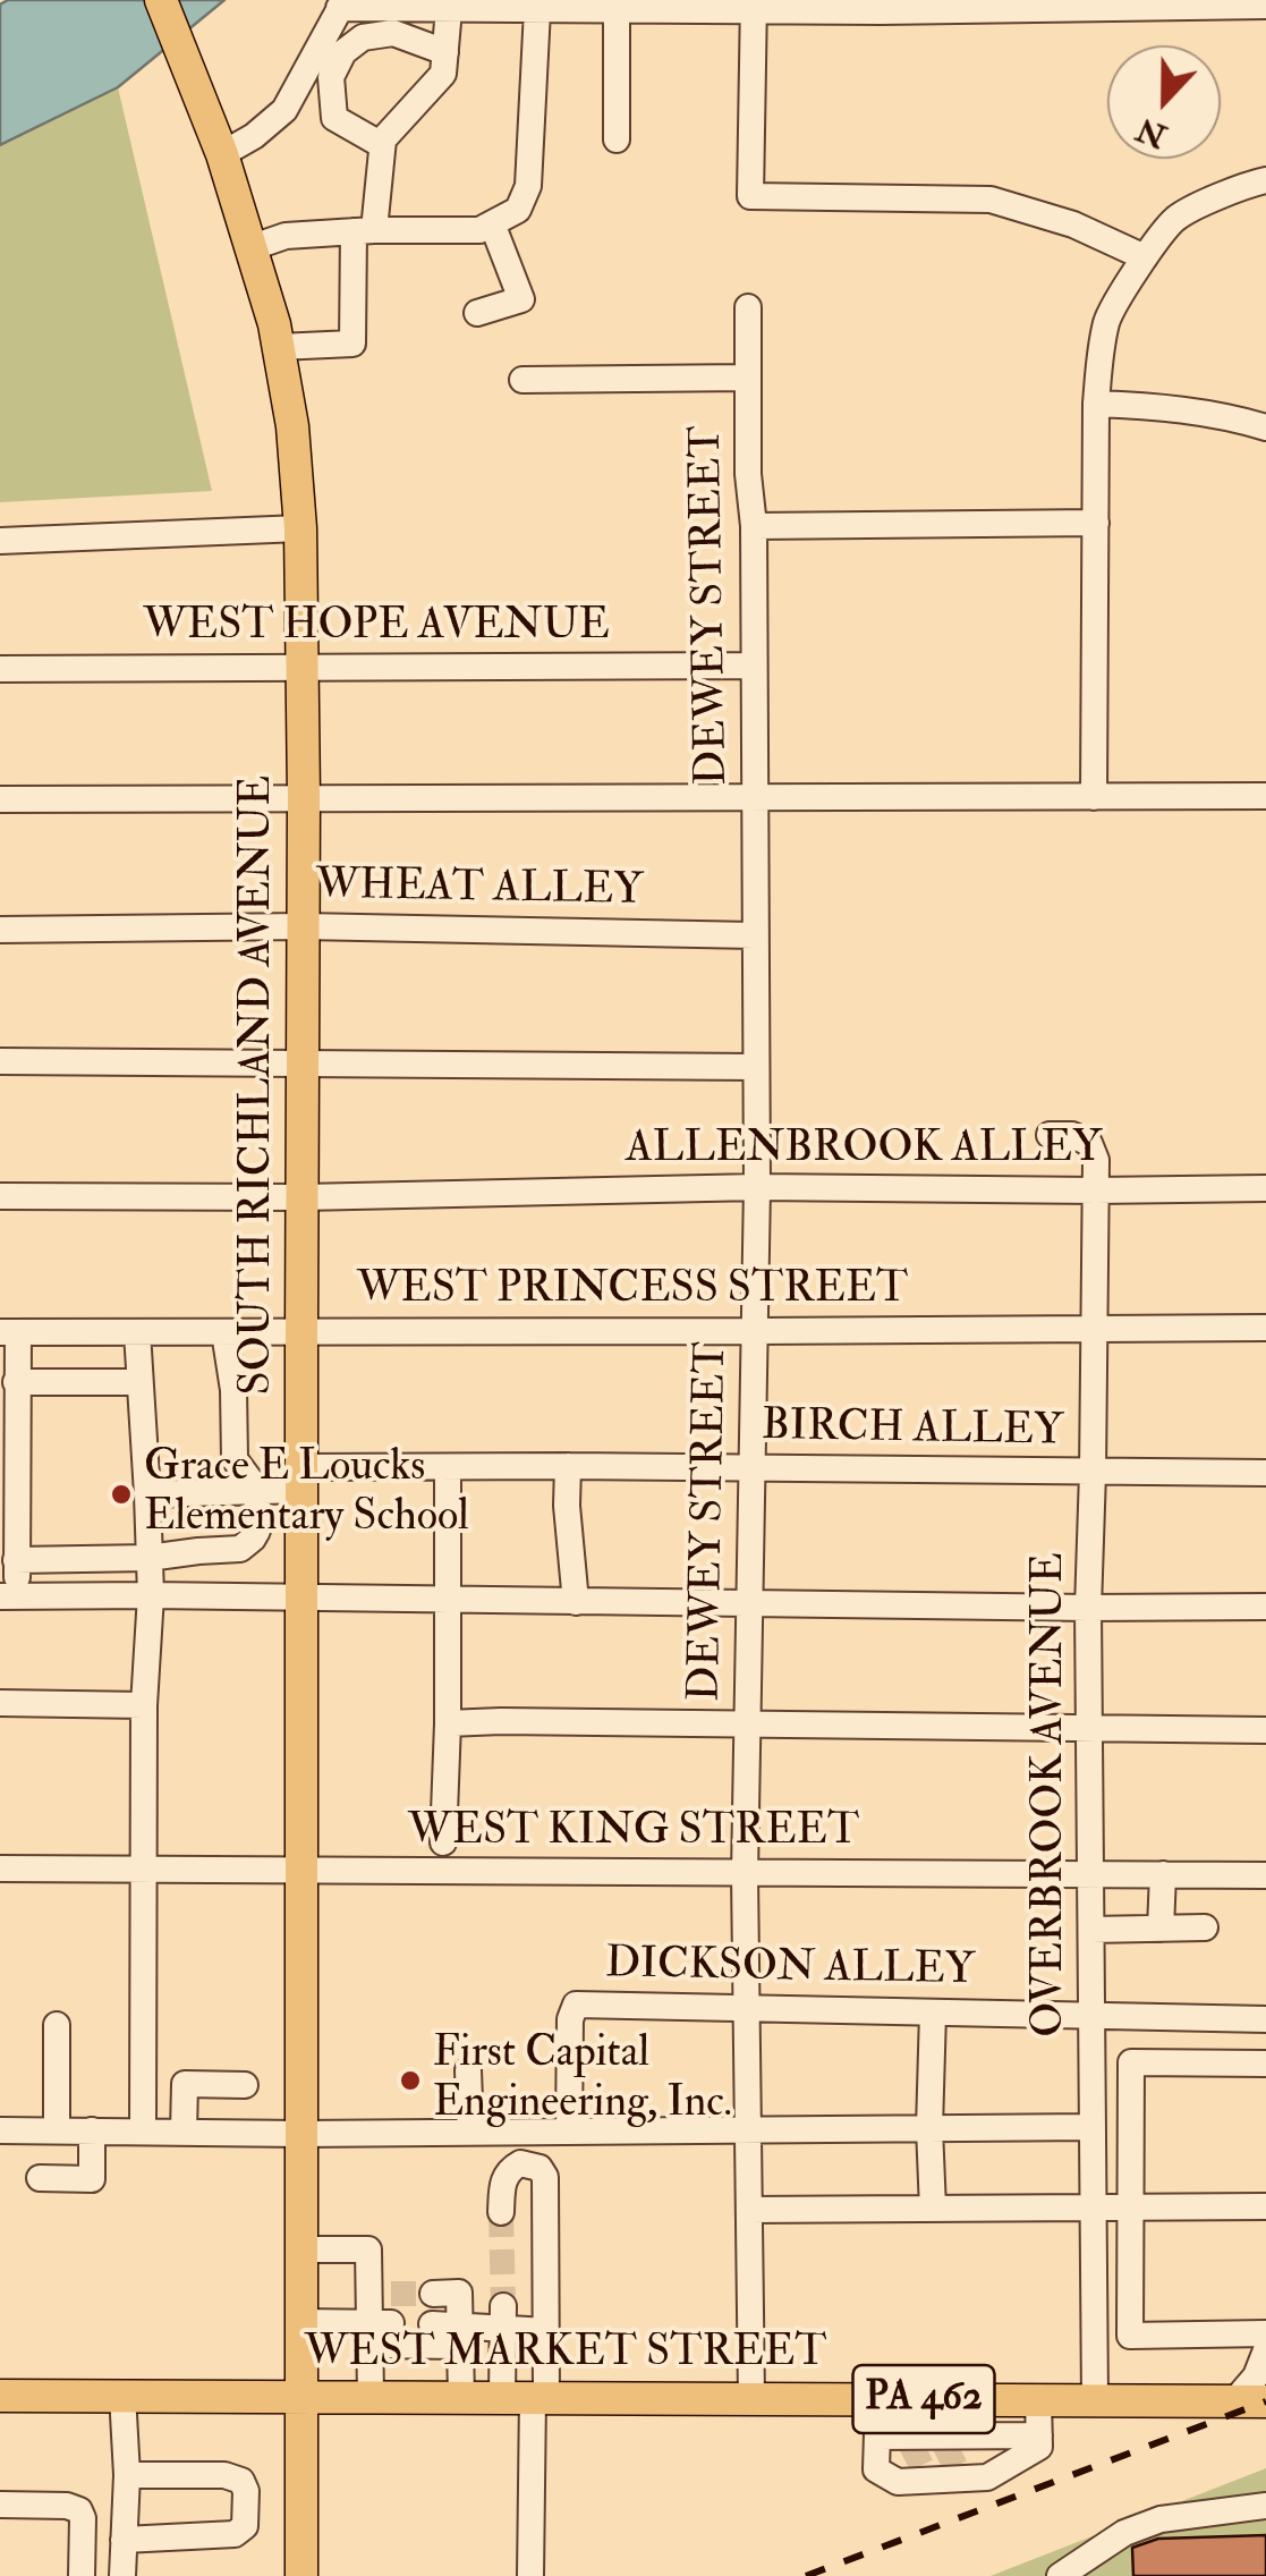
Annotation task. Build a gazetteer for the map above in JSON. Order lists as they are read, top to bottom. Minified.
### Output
{"streets":{"main road":["SOUTH RICHLAND AVENUE","WEST MARKET STREET","PA 462"],"street":["DEWEY STREET","WEST HOPE AVENUE","WHEAT ALLEY","ALLENBROOK ALLEY","WEST PRINCESS STREET","BIRCH ALLEY","OVERBROOK AVENUE","WEST KING STREET","DICKSON ALLEY"]},"crossings":[["DEWEY STREET","WEST HOPE AVENUE"],["DEWEY STREET","WHEAT ALLEY"],["DEWEY STREET","ALLENBROOK ALLEY"],["DEWEY STREET","WEST PRINCESS STREET"],["DEWEY STREET","BIRCH ALLEY"],["DEWEY STREET","WEST KING STREET"],["DEWEY STREET","DICKSON ALLEY"],["DEWEY STREET","WEST MARKET STREET"],["WEST HOPE AVENUE","SOUTH RICHLAND AVENUE"],["WHEAT ALLEY","SOUTH RICHLAND AVENUE"],["SOUTH RICHLAND AVENUE","ALLENBROOK ALLEY"],["SOUTH RICHLAND AVENUE","WEST PRINCESS STREET"],["SOUTH RICHLAND AVENUE","BIRCH ALLEY"],["SOUTH RICHLAND AVENUE","WEST KING STREET"],["SOUTH RICHLAND AVENUE","WEST MARKET STREET"],["ALLENBROOK ALLEY","OVERBROOK AVENUE"],["WEST PRINCESS STREET","OVERBROOK AVENUE"],["BIRCH ALLEY","OVERBROOK AVENUE"],["OVERBROOK AVENUE","WEST KING STREET"],["OVERBROOK AVENUE","DICKSON ALLEY"],["OVERBROOK AVENUE","WEST MARKET STREET"]],"places":["Grace E Loucks Elementary School","First Capital Engineering, Inc."],"north":"bottom"}
